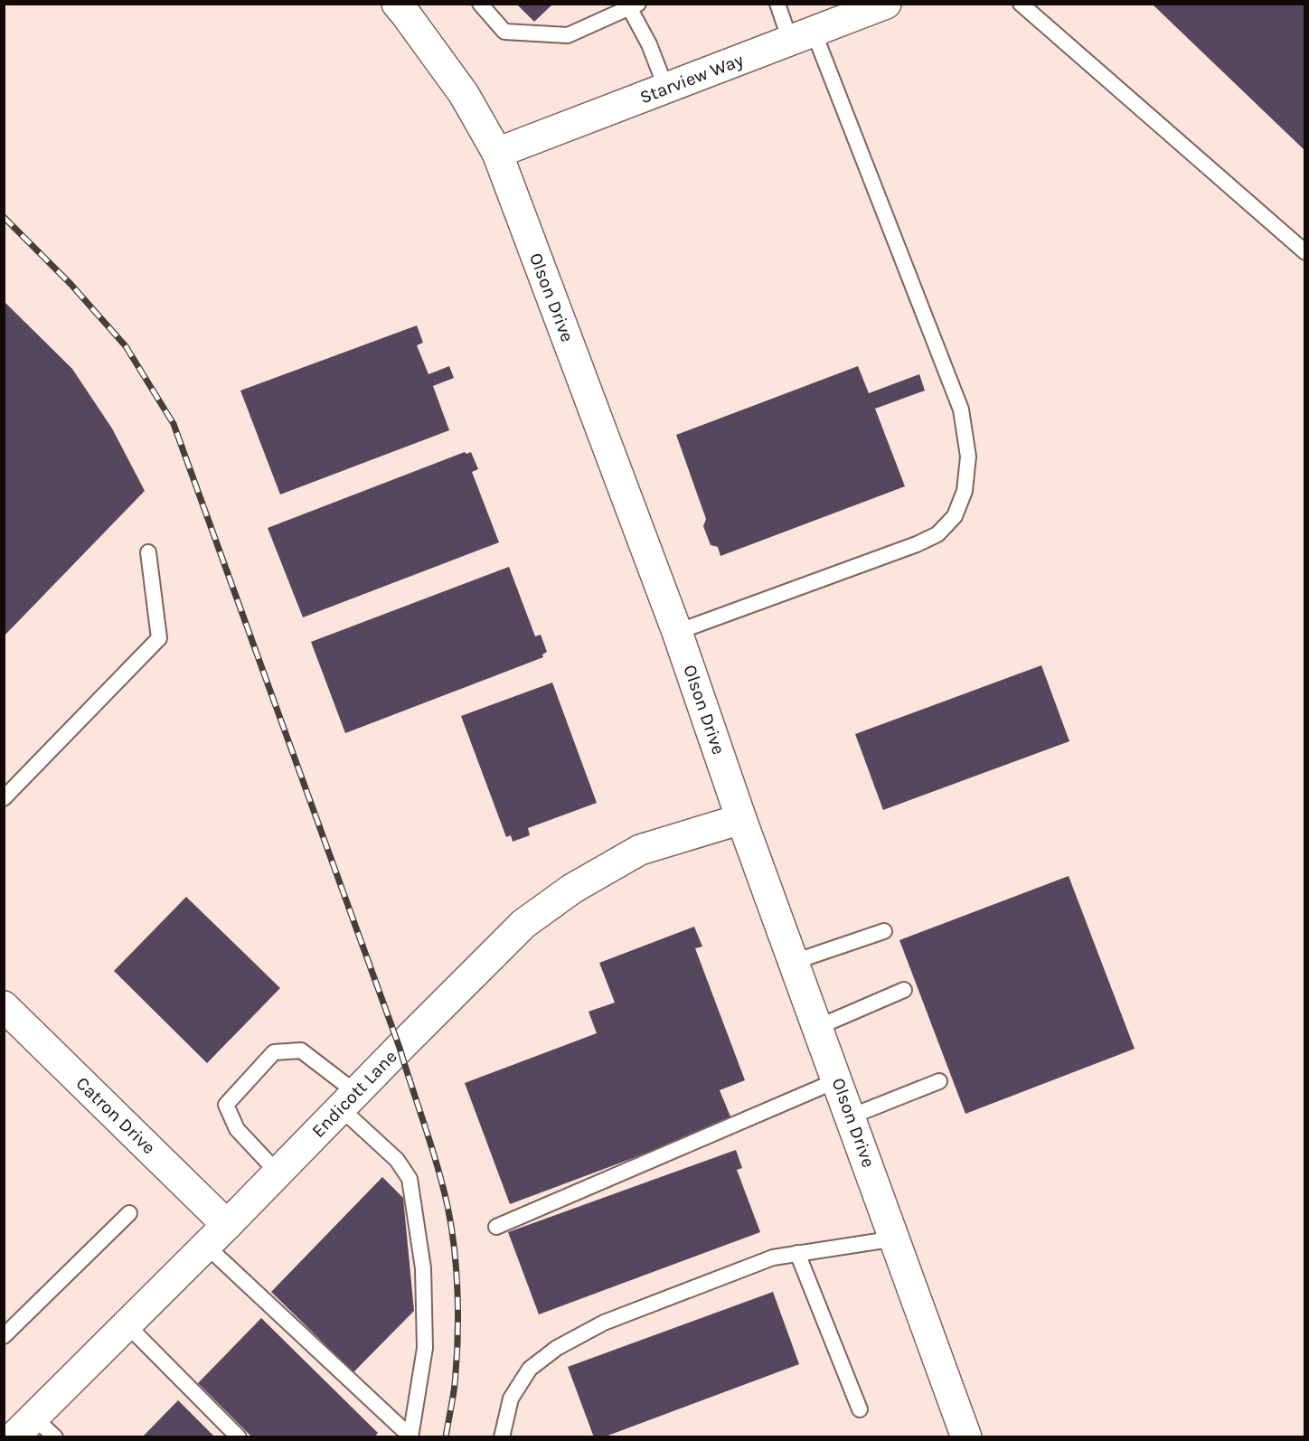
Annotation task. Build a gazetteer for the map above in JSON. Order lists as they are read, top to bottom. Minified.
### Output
{"streets":{"street":["Starview Way","Olson Drive","Endicott Lane","Catron Drive"]},"crossings":[["Starview Way","Olson Drive"],["Olson Drive","Endicott Lane"],["Endicott Lane","Catron Drive"]]}
